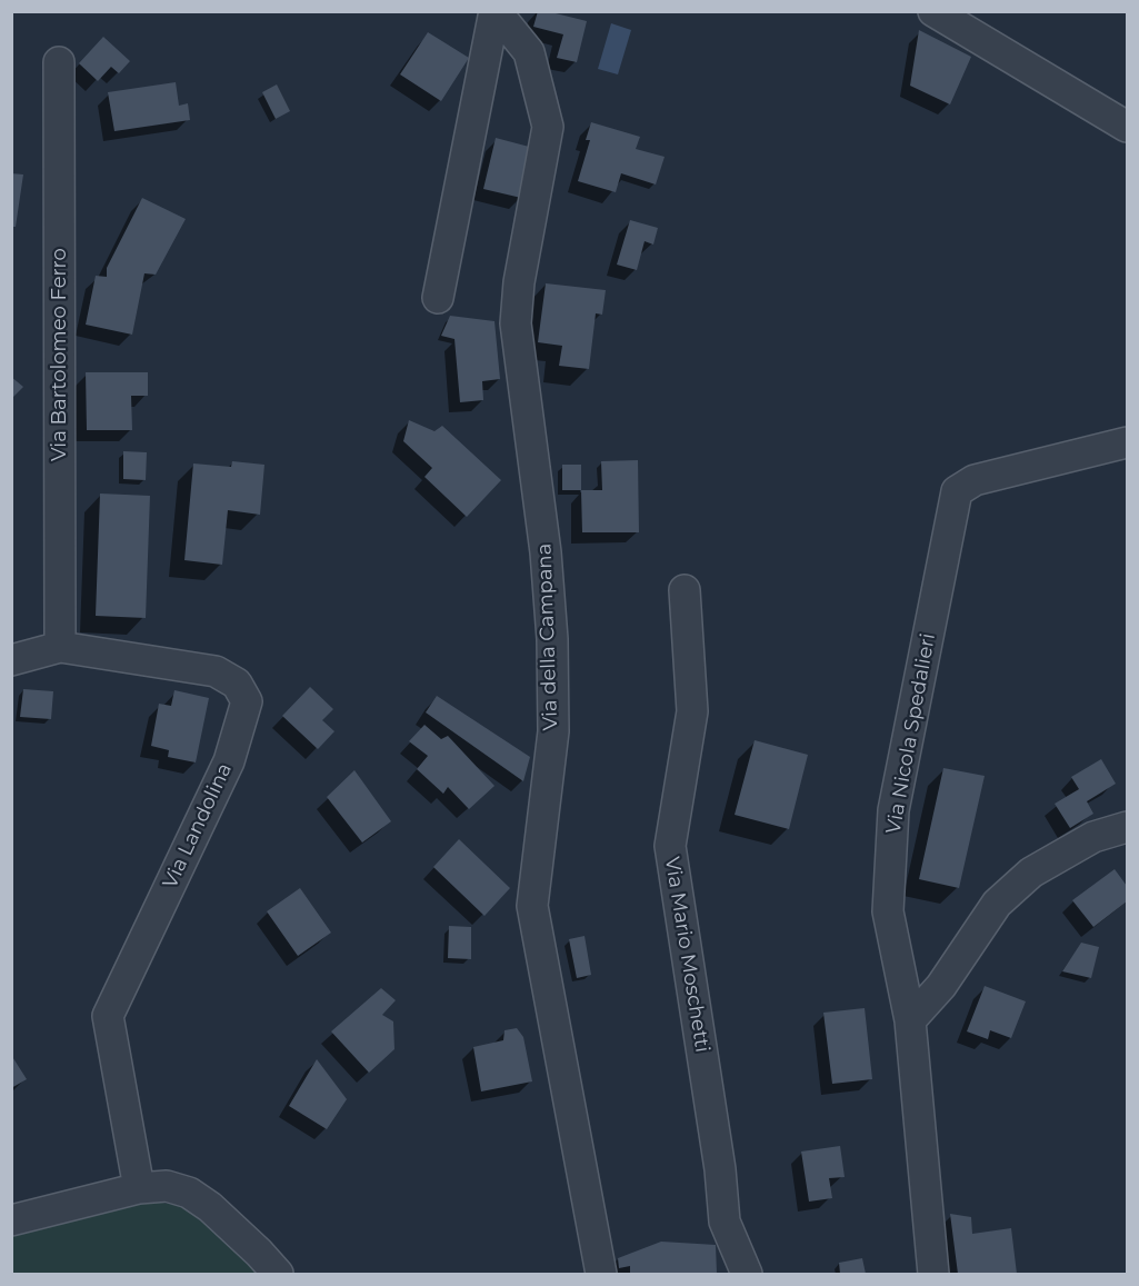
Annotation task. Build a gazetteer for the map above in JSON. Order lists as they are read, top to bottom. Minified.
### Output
{"streets":{"street":["Via Bartolomeo Ferro","Via della Campana","Via Nicola Spedalieri","Via Landolina","Via Mario Moschetti"]},"crossings":[["Via Bartolomeo Ferro","Via Landolina"]]}
